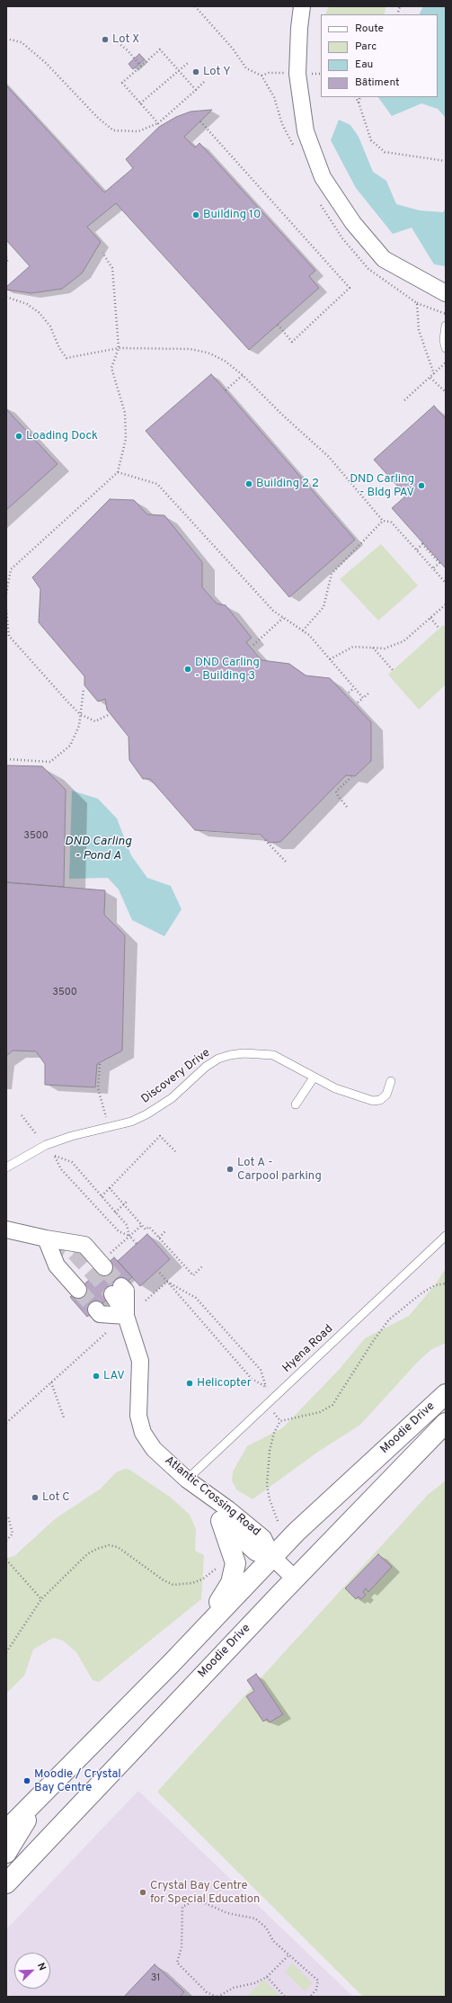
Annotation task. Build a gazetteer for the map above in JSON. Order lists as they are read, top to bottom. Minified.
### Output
{"streets":{"main road":["Moodie Drive"],"street":["Atlantic Crossing Road"],"lane":["Discovery Drive","Hyena Road"]},"crossings":[["Hyena Road","Atlantic Crossing Road"],["Moodie Drive","Atlantic Crossing Road"]],"water":["DND Carling - Pond A"],"places":["Lot X","Lot Y","Building 10","Loading Dock","Building 2 2","DND Carling - Bldg PAV","DND Carling - Building 3","Lot A - Carpool parking","LAV","Helicopter","Lot C","Moodie / Crystal Bay Centre","Crystal Bay Centre for Special Education"],"house_numbers":["3500","3500","31"],"legend":["Route","Parc","Eau","Bâtiment"],"north":"top right"}
